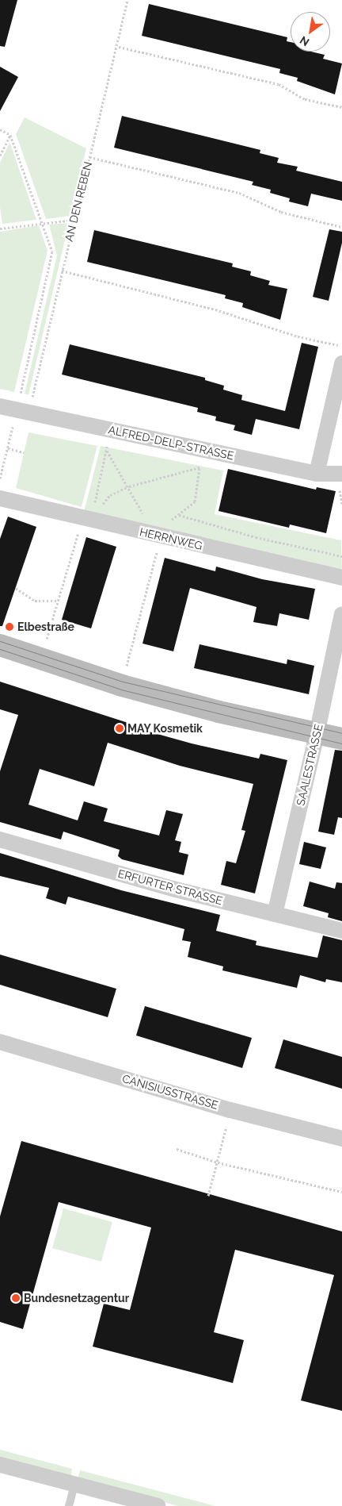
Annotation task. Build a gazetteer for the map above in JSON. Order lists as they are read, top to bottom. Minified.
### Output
{"streets":{"street":["ALFRED-DELP-STRASSE","HERRNWEG","SAALESTRASSE","ERFURTER STRASSE","CANISIUSSTRASSE"],"path":["AN DEN REBEN"]},"crossings":[["SAALESTRASSE","ERFURTER STRASSE"]],"places":["Elbestraße","MAY Kosmetik","Bundesnetzagentur"],"north":"bottom left"}
